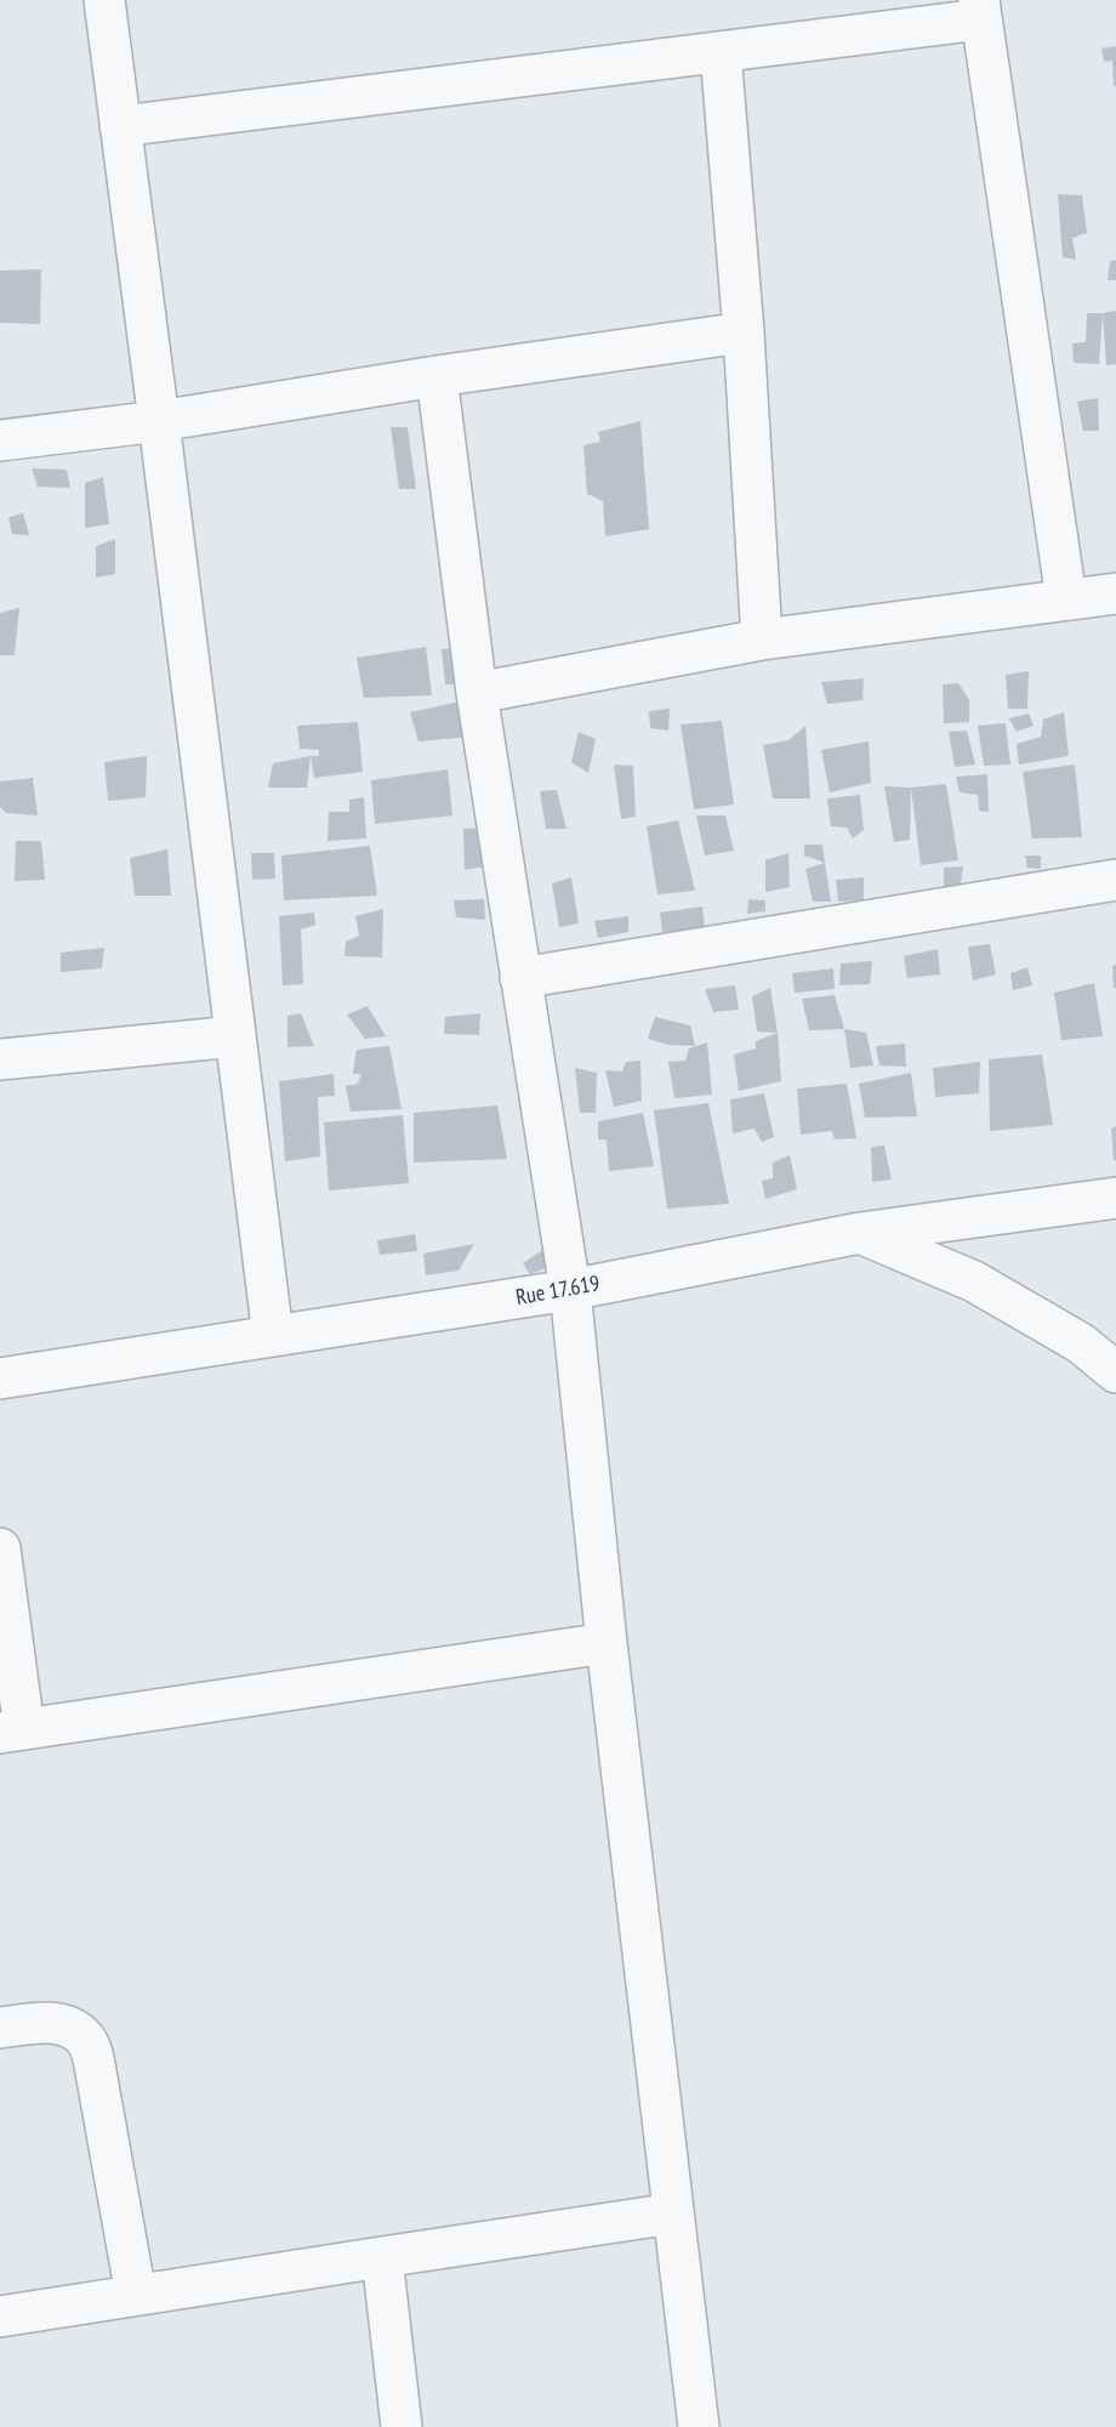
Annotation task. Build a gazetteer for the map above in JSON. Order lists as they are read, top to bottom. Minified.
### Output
{"streets":{"street":["Rue 17.619"]}}
